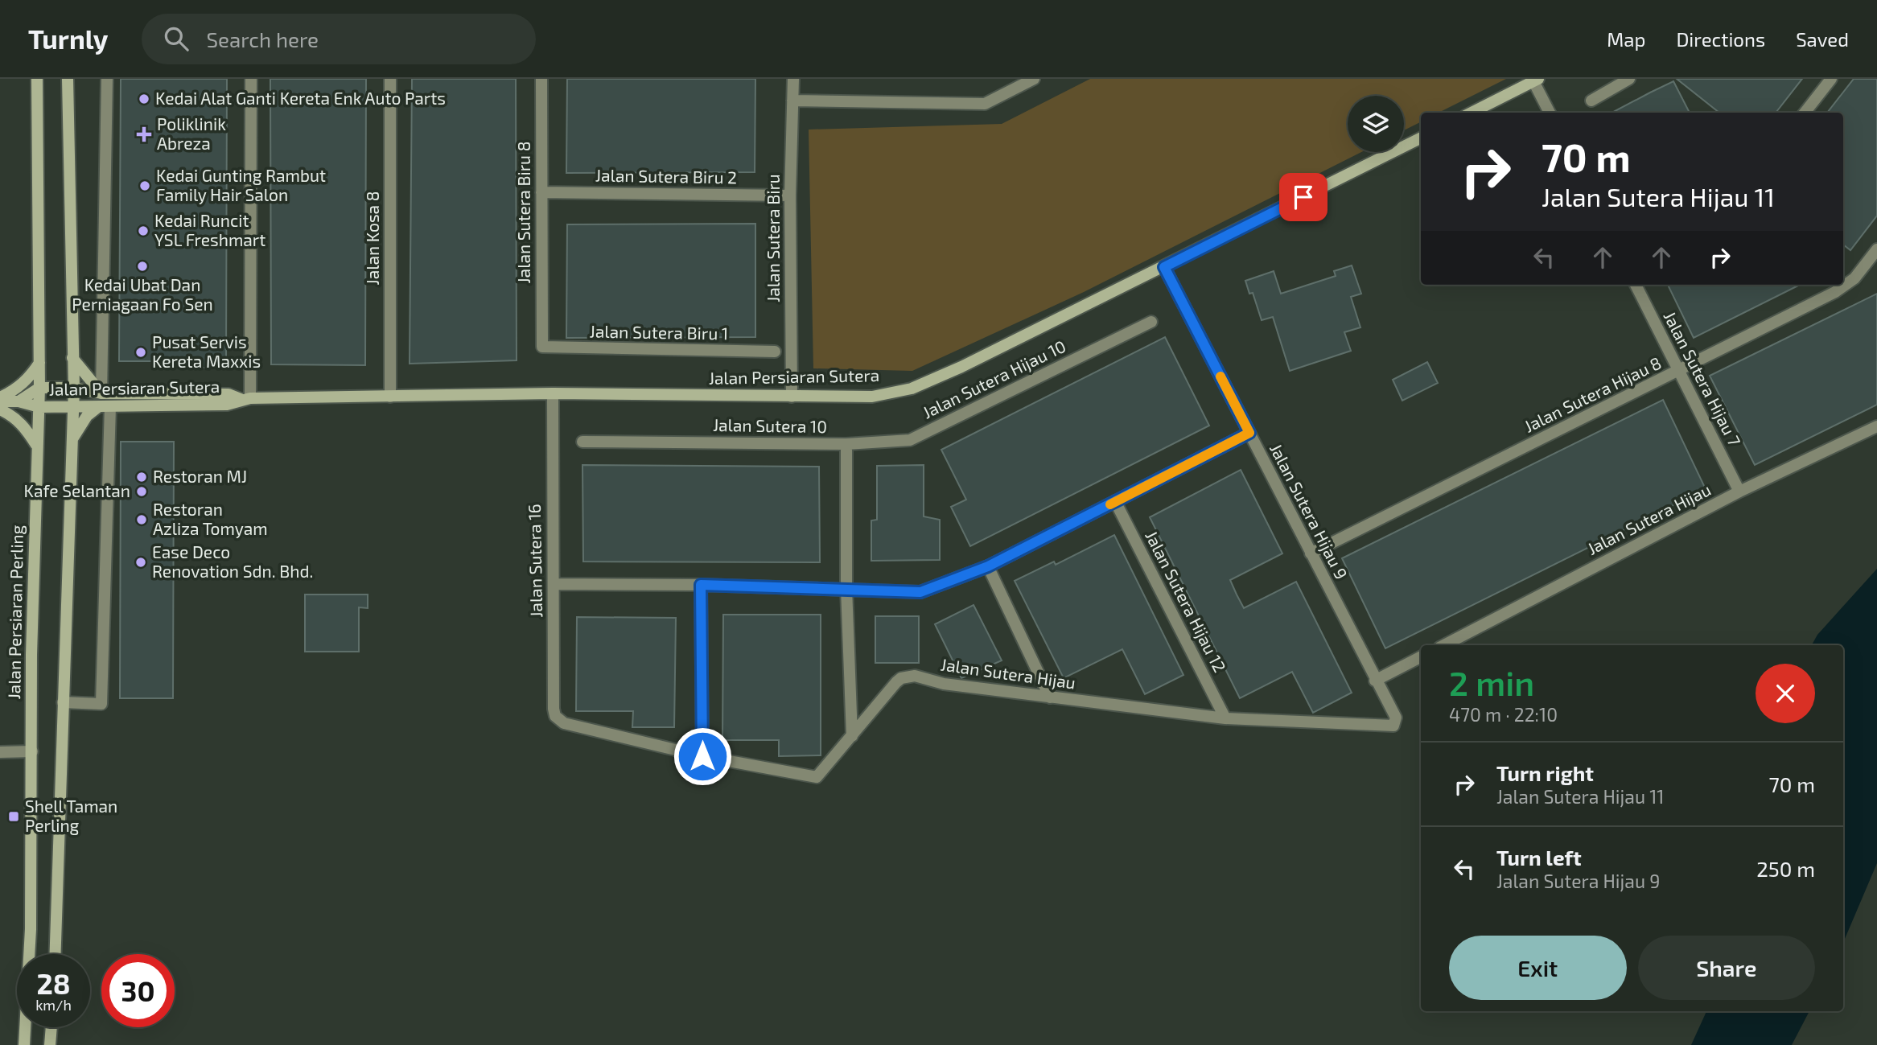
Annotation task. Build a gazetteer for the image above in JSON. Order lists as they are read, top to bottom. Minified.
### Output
{"streets":{"main road":["Jalan Persiaran Sutera","Jalan Persiaran Perling"],"street":["Jalan Sutera Biru 2","Jalan Sutera Biru 8","Jalan Kosa 8","Jalan Sutera Biru","Jalan Sutera Biru 1","Jalan Sutera Hijau 7","Jalan Sutera Hijau 10","Jalan Sutera Hijau 8","Jalan Sutera 10","Jalan Sutera Hijau 9","Jalan Sutera Hijau","Jalan Sutera 16","Jalan Sutera Hijau 12"]},"crossings":[["Jalan Sutera Biru 2","Jalan Sutera Biru 8"],["Jalan Sutera Biru 2","Jalan Sutera Biru"],["Jalan Sutera Biru 8","Jalan Sutera Biru 1"],["Jalan Kosa 8","Jalan Persiaran Sutera"],["Jalan Sutera Biru","Jalan Persiaran Sutera"],["Jalan Persiaran Sutera","Jalan Sutera Hijau 9"],["Jalan Persiaran Sutera","Jalan Sutera 16"],["Jalan Persiaran Sutera","Jalan Persiaran Perling"],["Jalan Sutera Hijau 7","Jalan Sutera Hijau 8"],["Jalan Sutera Hijau 7","Jalan Sutera Hijau"],["Jalan Sutera Hijau 10","Jalan Sutera 10"],["Jalan Sutera Hijau 8","Jalan Sutera Hijau 9"],["Jalan Sutera 10","Jalan Sutera Hijau"],["Jalan Sutera Hijau 9","Jalan Sutera Hijau"],["Jalan Sutera Hijau","Jalan Sutera 16"],["Jalan Sutera Hijau","Jalan Sutera Hijau 12"]],"places":{"other":["Kedai Alat Ganti Kereta Enk Auto Parts","Kedai Gunting Rambut Family Hair Salon","Kedai Runcit YSL Freshmart","Kedai Ubat Dan Perniagaan Fo Sen","Pusat Servis Kereta Maxxis","Restoran MJ","Kafe Selantan","Restoran Azliza Tomyam","Ease Deco Renovation Sdn. Bhd."],"health":["Poliklinik Abreza"],"transit":["Shell Taman Perling"]},"page":{"header":"Turnly","search":"Search here","nav":["Map","Directions","Saved"],"turn":["70 m","Jalan Sutera Hijau 11"],"heading":["2 min","470 m · 22:10"],"list":[{"name":"Turn right","note":"Jalan Sutera Hijau 11","value":"70 m"},{"name":"Turn left","note":"Jalan Sutera Hijau 9","value":"250 m"}],"buttons":["Exit","Share"],"speed":"28 km/h","limit":"30"}}
